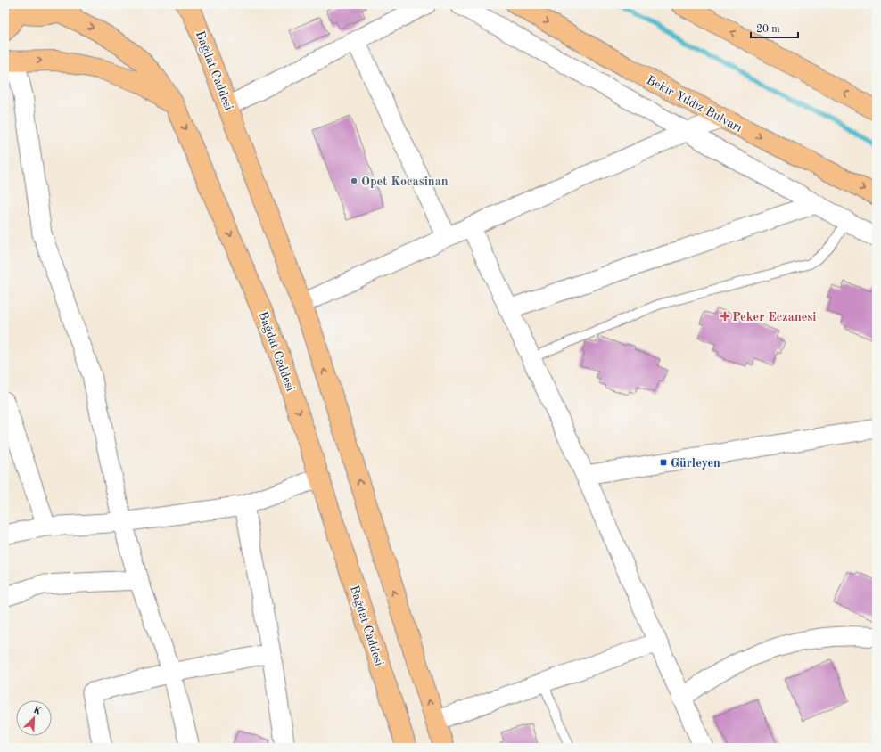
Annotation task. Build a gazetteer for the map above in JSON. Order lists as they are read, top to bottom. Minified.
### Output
{"streets":{"main road":["Bağdat Caddesi","Bekir Yıldız Bulvarı"]},"places":{"other":["Opet Kocasinan"],"health":["Peker Eczanesi"],"transit":["Gürleyen"]},"scale_bar":"20 m","north":"top right"}
